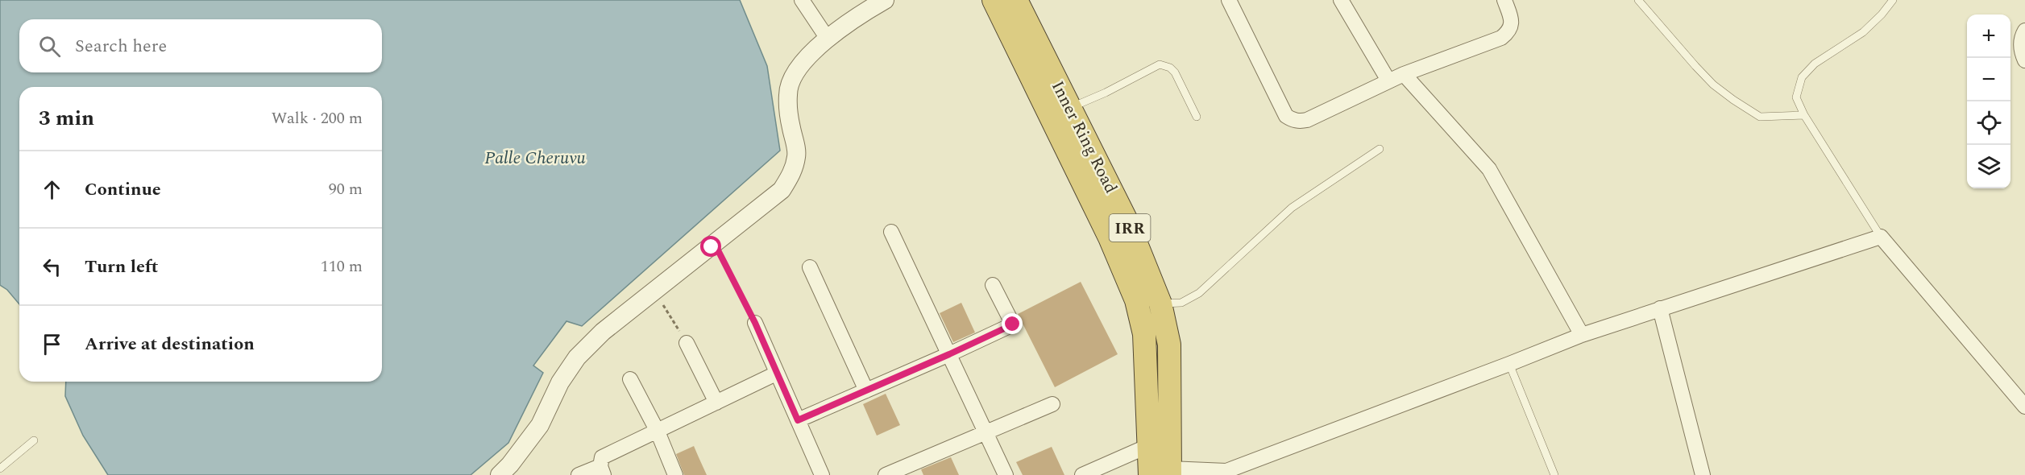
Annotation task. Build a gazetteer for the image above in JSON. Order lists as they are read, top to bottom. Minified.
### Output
{"streets":{"highway":["Inner Ring Road","IRR"]},"water":["Palle Cheruvu"],"page":{"map_buttons":["+","−"],"search":"Search here","heading":["3 min","Walk · 200 m"],"list":[["Continue","90 m"],["Turn left","110 m"],"Arrive at destination"]}}
